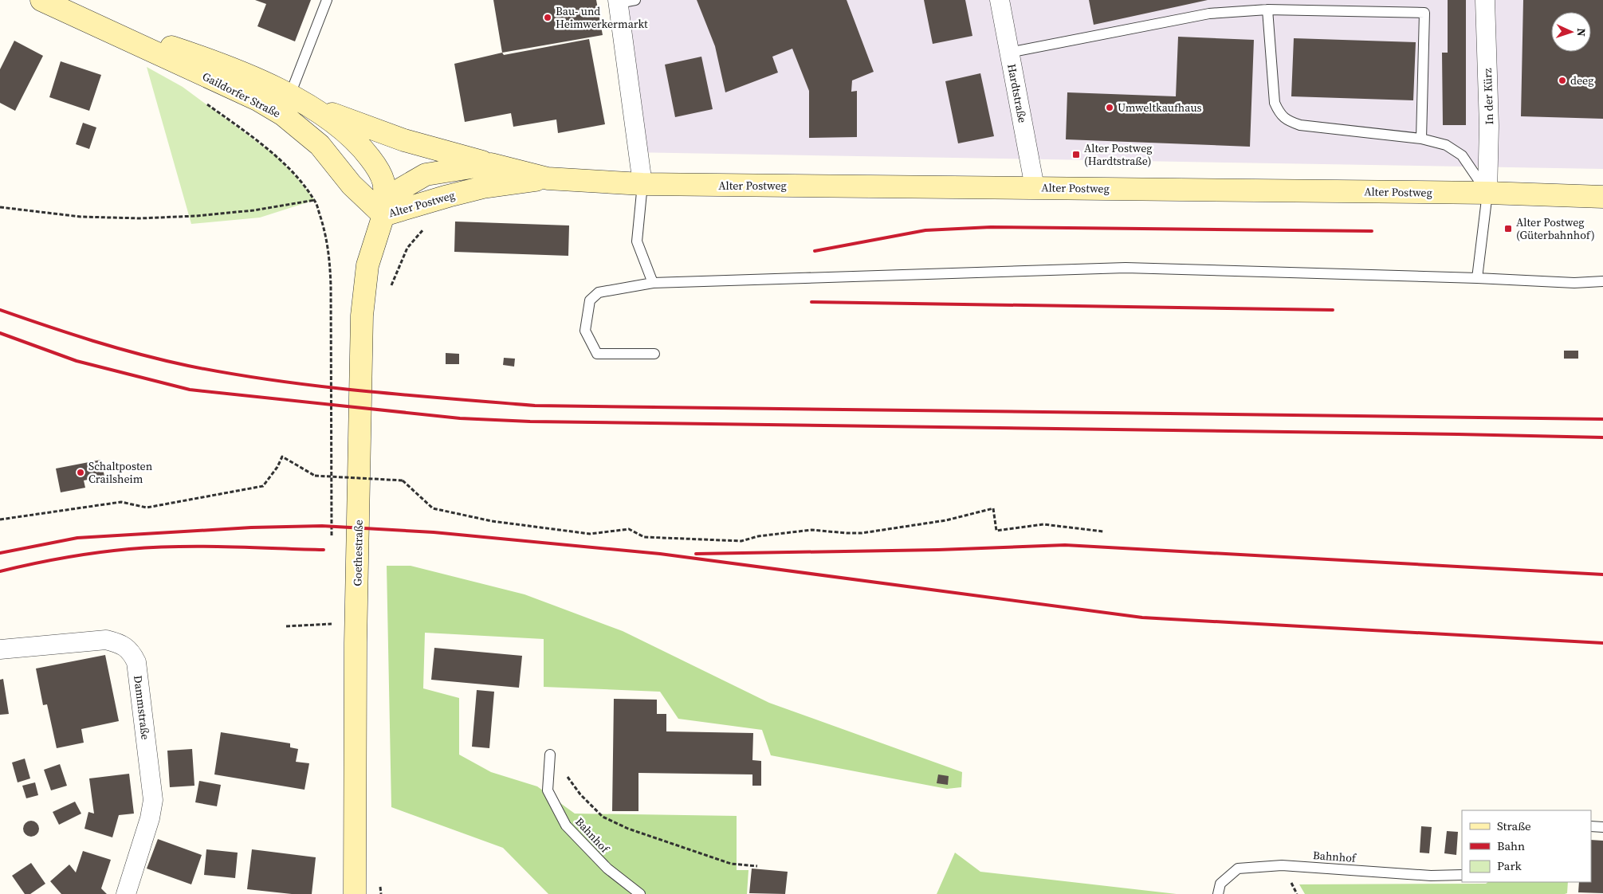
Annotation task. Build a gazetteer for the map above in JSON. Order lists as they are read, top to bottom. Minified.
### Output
{"streets":{"main road":["Gaildorfer Straße","Alter Postweg","Goethestraße"],"street":["Hardtstraße","In der Kürz","Dammstraße"],"lane":["Bahnhof"]},"crossings":[["Hardtstraße","Alter Postweg"],["Gaildorfer Straße","Alter Postweg"],["Gaildorfer Straße","Goethestraße"],["In der Kürz","Alter Postweg"],["Alter Postweg","Goethestraße"]],"places":{"other":["Bau- und Heimwerkermarkt","deeg","Umweltkaufhaus","Schaltposten Crailsheim"],"transit":["Alter Postweg (Hardtstraße)","Alter Postweg (Güterbahnhof)"]},"legend":["Straße","Bahn","Park"],"north":"right"}
